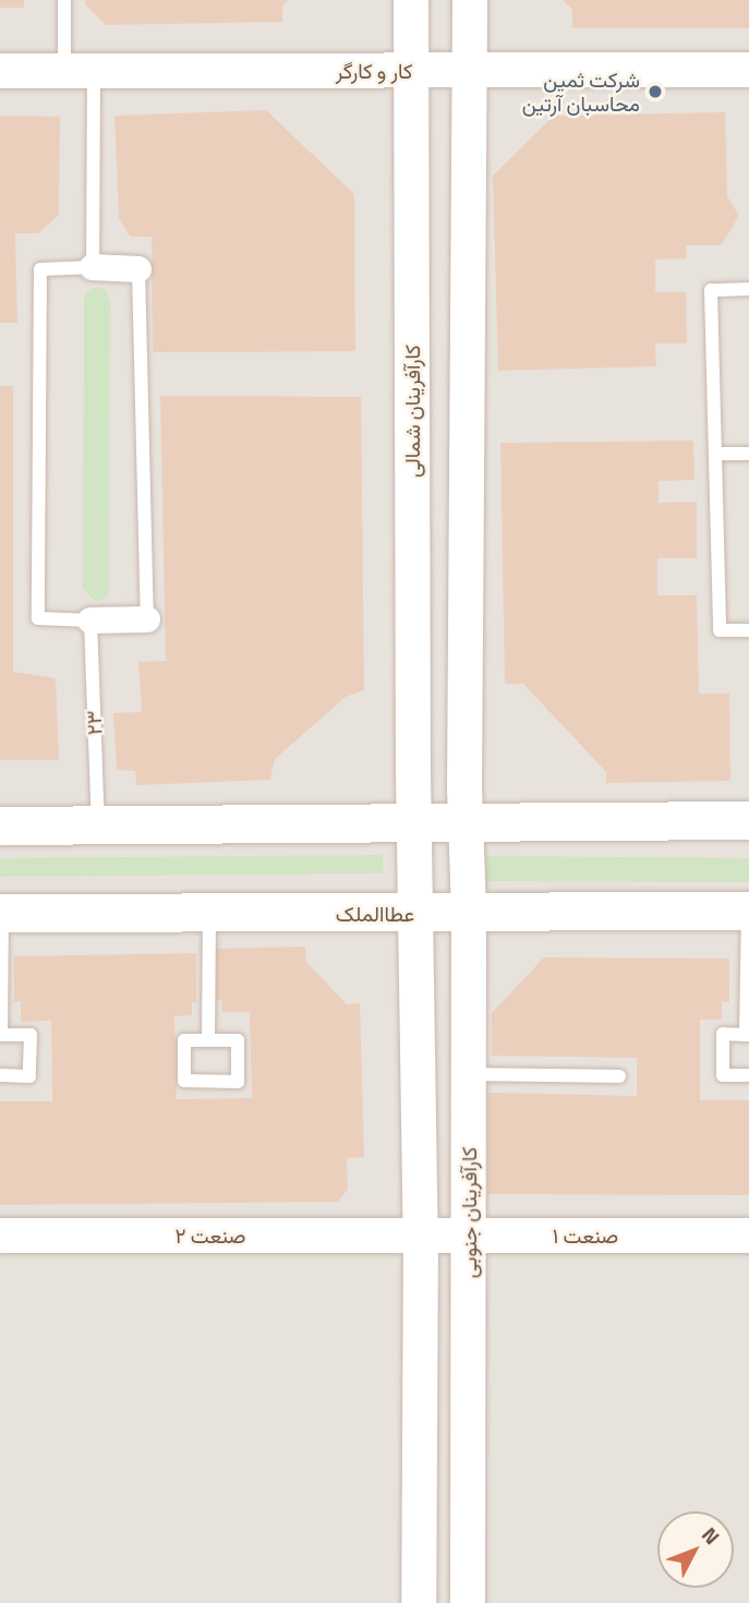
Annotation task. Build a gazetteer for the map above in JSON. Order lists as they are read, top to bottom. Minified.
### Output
{"streets":{"main road":["عطاالملک"],"street":["کار و کارگر","کارآفرینان شمالی","کارآفرینان جنوبی","صنعت ۲","صنعت ۱"],"lane":["۲۳"]},"crossings":[["کار و کارگر","کارآفرینان شمالی"],["عطاالملک","کارآفرینان جنوبی"],["کارآفرینان جنوبی","صنعت ۱"],["صنعت ۲","صنعت ۱"]],"places":["شرکت ثمین محاسبان آرتین"],"north":"top right"}
